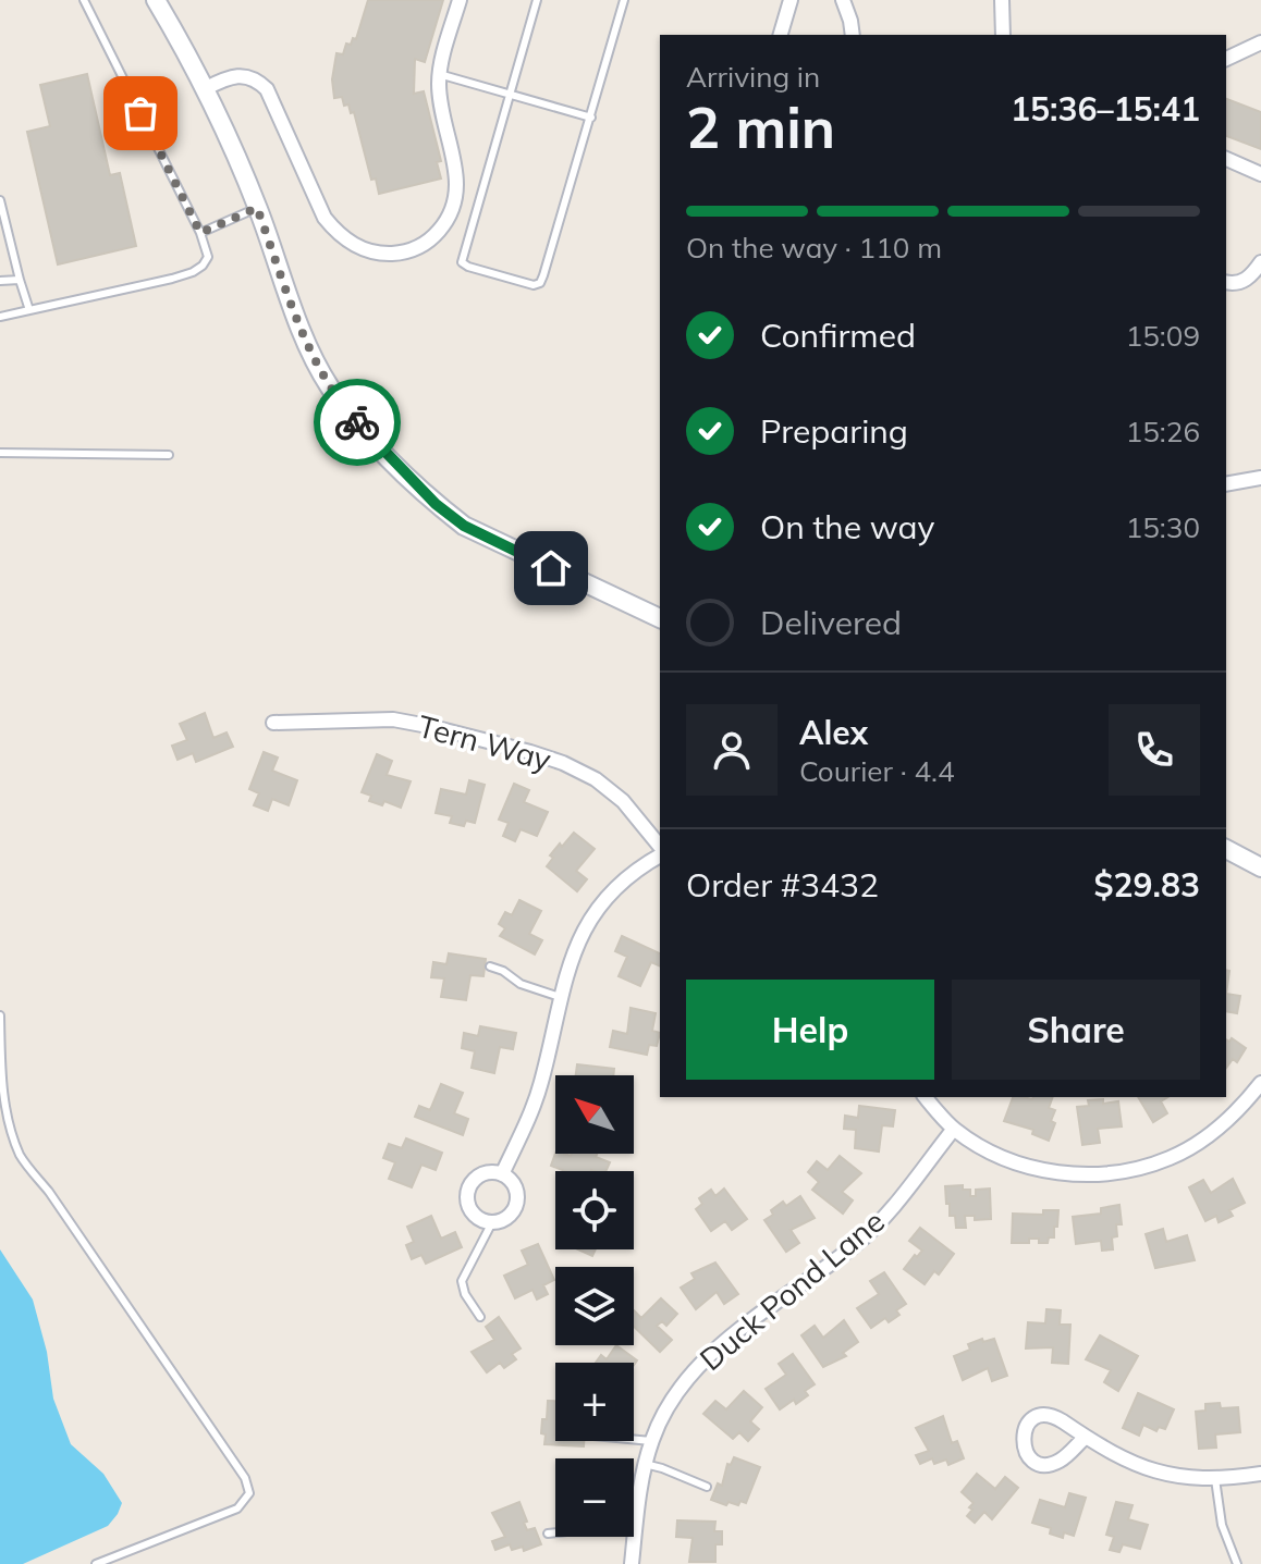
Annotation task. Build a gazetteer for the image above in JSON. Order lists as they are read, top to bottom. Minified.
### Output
{"streets":{"street":["Tern Way","Duck Pond Lane"]},"north":"top left","page":{"heading":["2 min","Arriving in","15:36–15:41"],"panel":["Alex","Courier · 4.4","Order #3432","$29.83"],"bar":"On the way · 110 m","list":[["Confirmed","15:09"],["Preparing","15:26"],["On the way","15:30"],"Delivered"],"buttons":["Help","Share"],"map_buttons":["+","−"]}}
